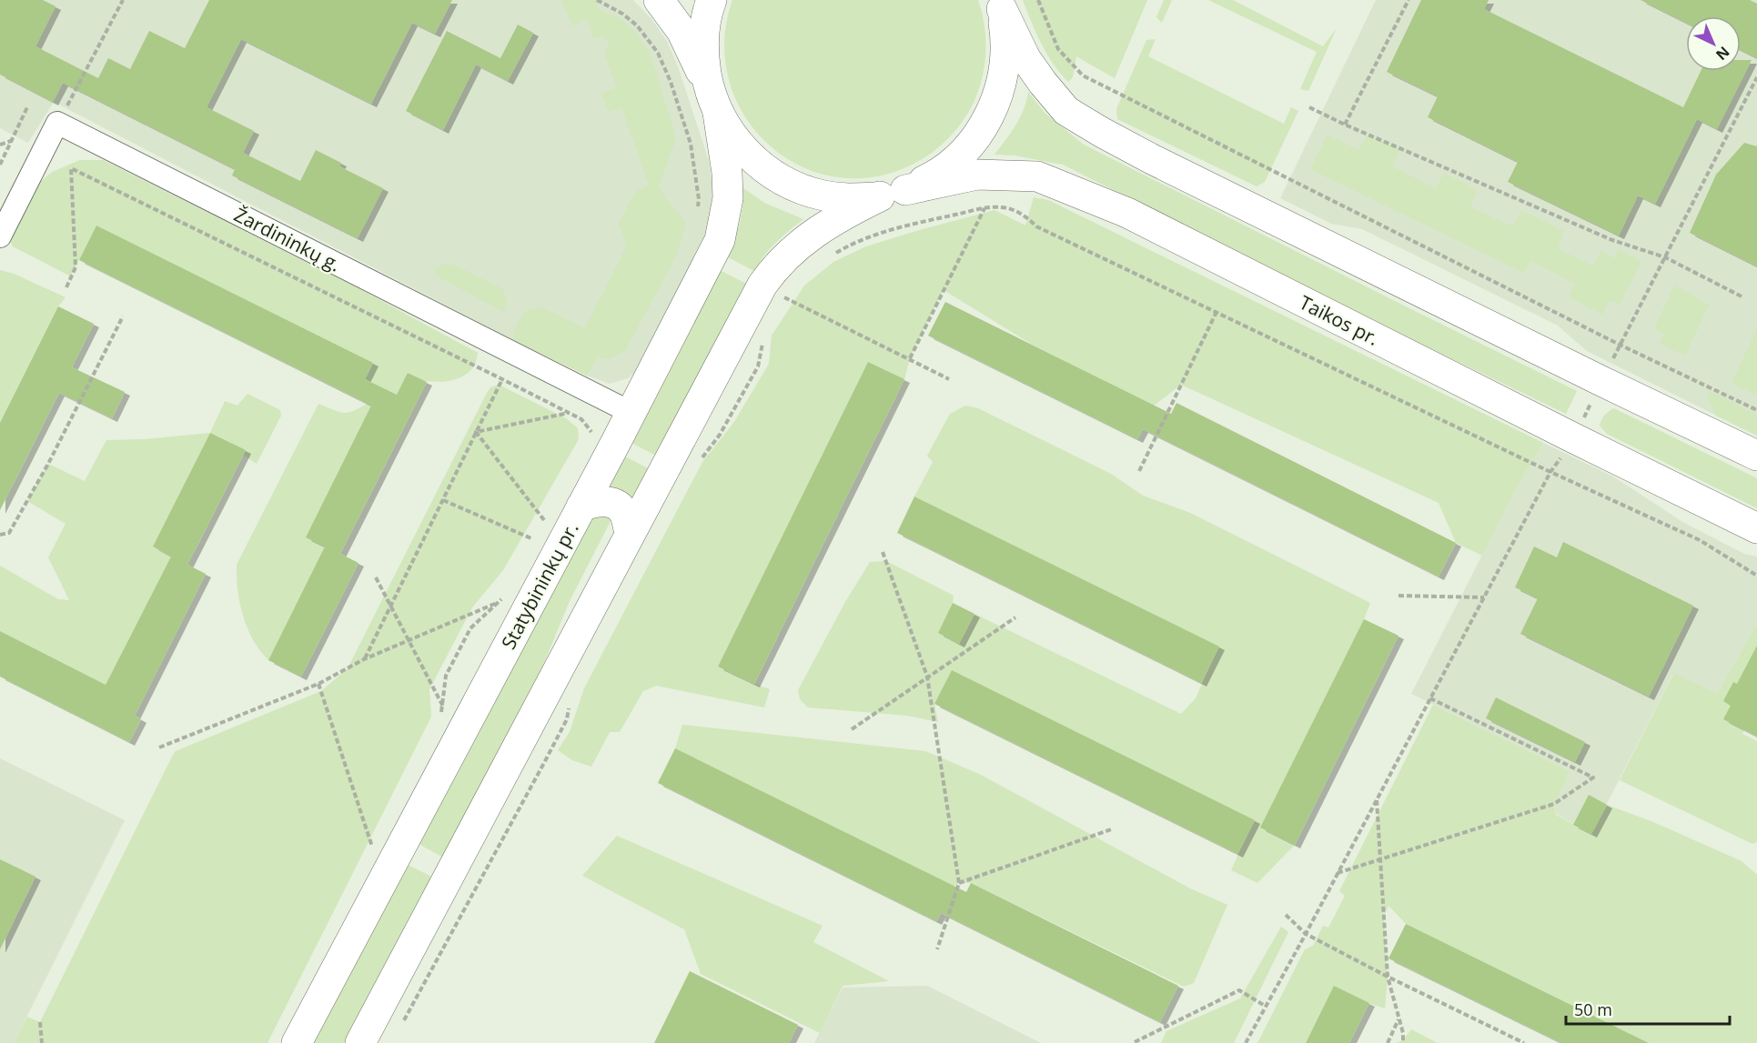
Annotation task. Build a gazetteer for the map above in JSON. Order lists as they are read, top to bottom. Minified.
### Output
{"streets":{"main road":["Taikos pr.","Statybininkų pr."],"street":["Žardininkų g."]},"crossings":[["Žardininkų g.","Statybininkų pr."]],"scale_bar":"50 m","north":"bottom right"}
